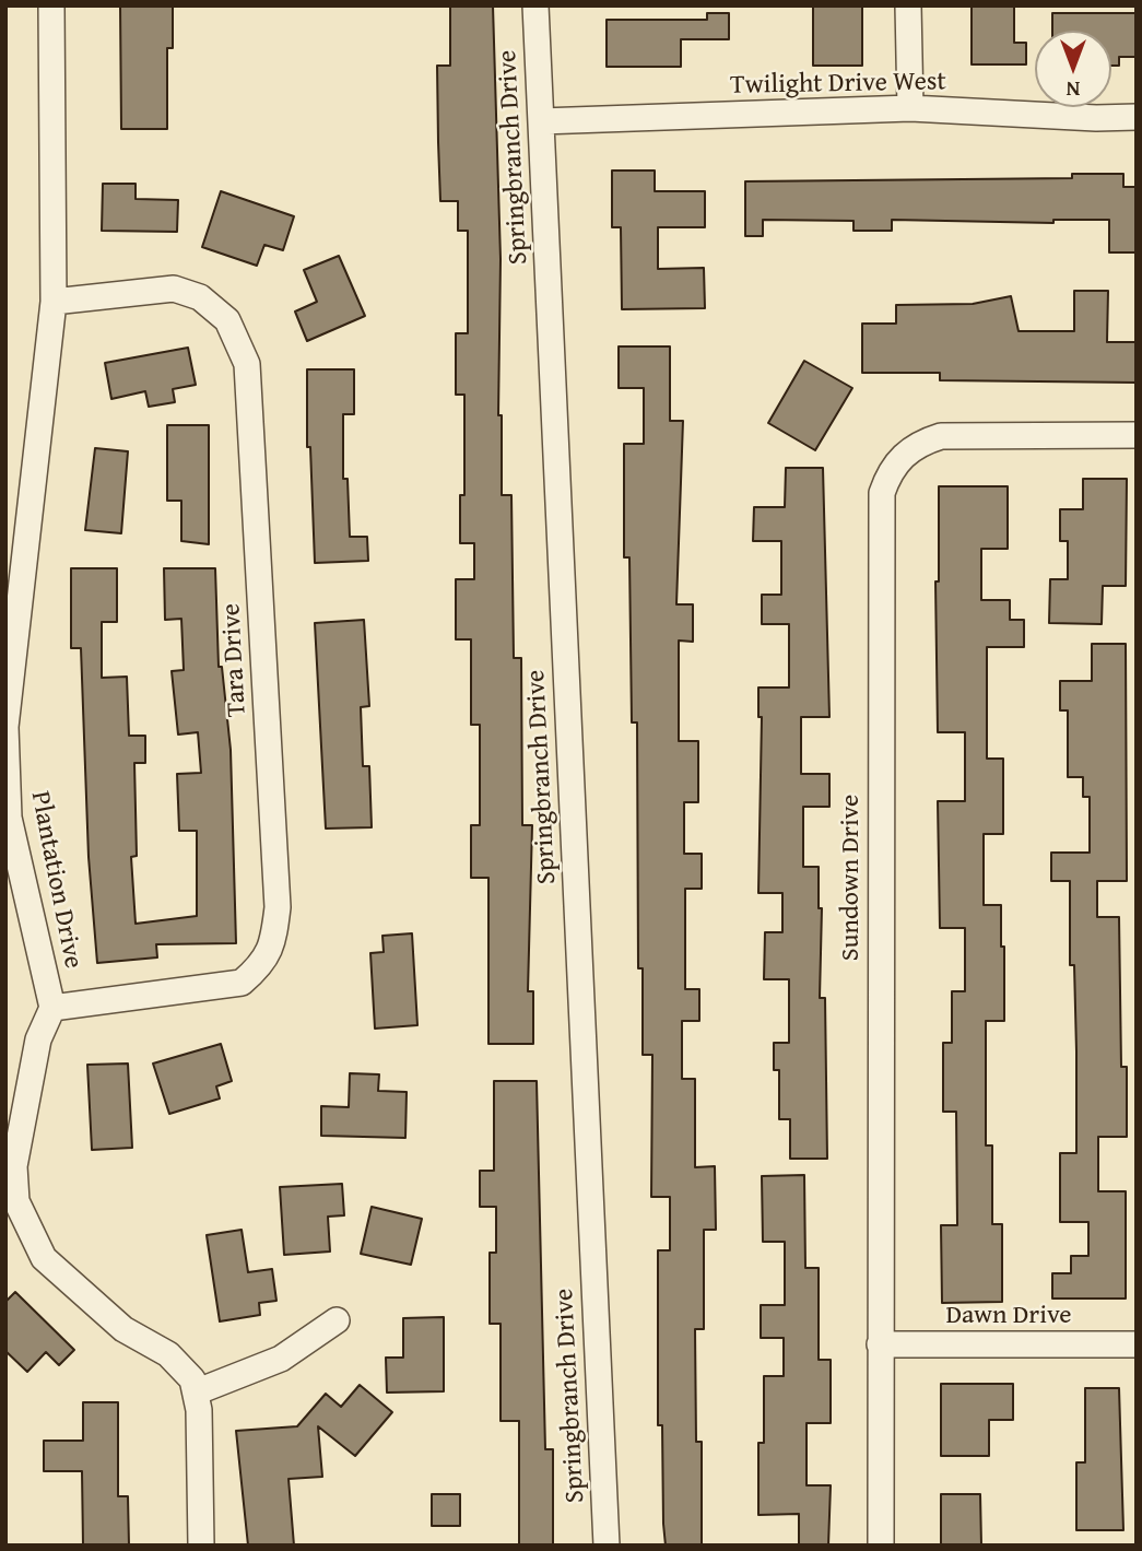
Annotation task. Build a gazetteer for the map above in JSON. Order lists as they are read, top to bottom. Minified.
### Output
{"streets":{"street":["Twilight Drive West","Springbranch Drive","Tara Drive","Sundown Drive","Plantation Drive","Dawn Drive"]},"crossings":[["Twilight Drive West","Springbranch Drive"],["Tara Drive","Plantation Drive"],["Sundown Drive","Dawn Drive"]],"north":"bottom"}
